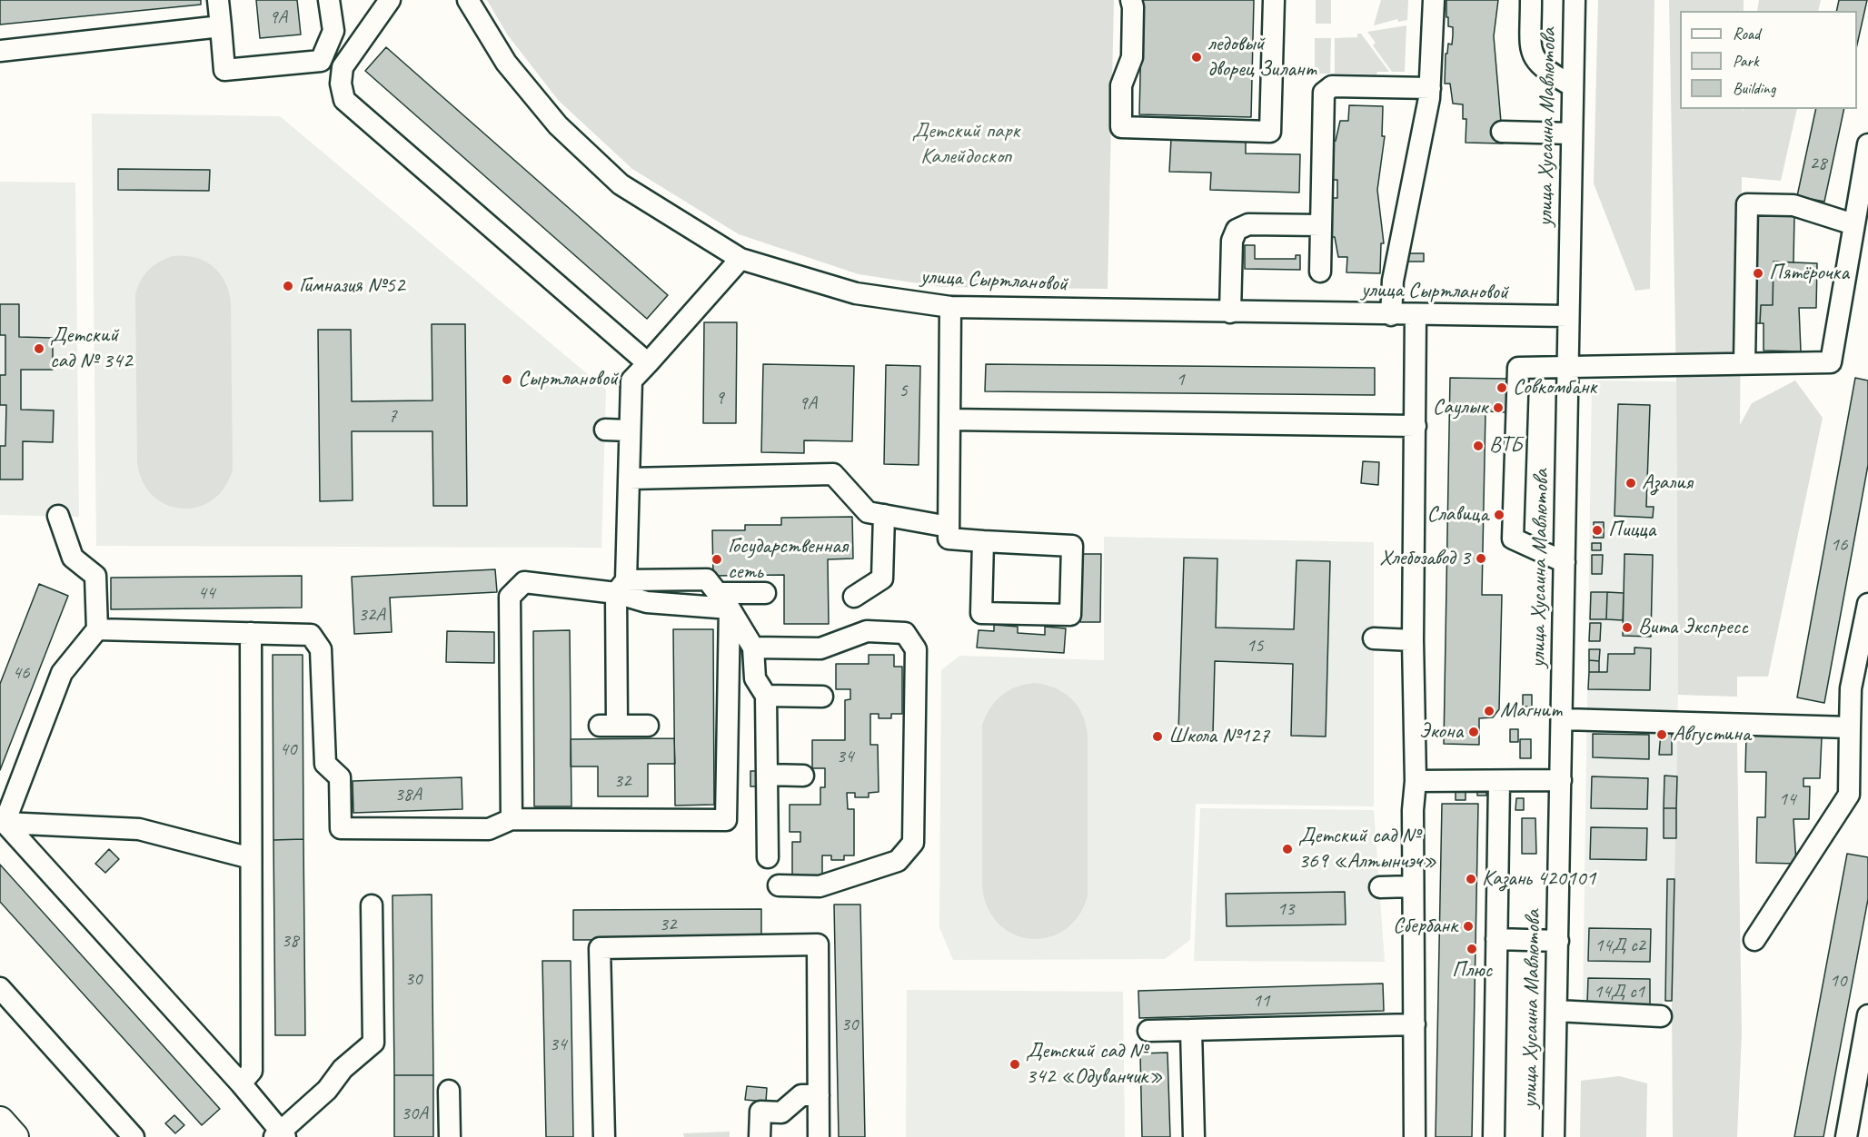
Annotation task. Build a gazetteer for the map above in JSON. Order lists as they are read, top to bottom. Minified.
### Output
{"streets":{"street":["улица Хусаина Мавлютова","улица Сыртлановой"]},"crossings":[["улица Хусаина Мавлютова","улица Сыртлановой"]],"parks":["Детский парк Калейдоскоп"],"places":["ледовый дворец Зилант","Пятёрочка","Гимназия №52","Детский сад № 342","Сыртлановой","Совкомбанк","Саулык","ВТБ","Азалия","Славица","Пицца","Хлебозавод 3","Государственная сеть","Вита Экспресс","Магнит","Экона","Августина","Школа №127","Детский сад № 369 «Алтынчэч»","Казань 420101","Сбербанк","Плюс","Детский сад № 342 «Одуванчик»"],"house_numbers":["9А","28","1","5","9","9А","7","16","44","32А","15","46","40","34","32","38А","14","13","32","38","14Д с2","30","10","14Д с1","11","30","34","30А"],"legend":["Road","Park","Building"]}
